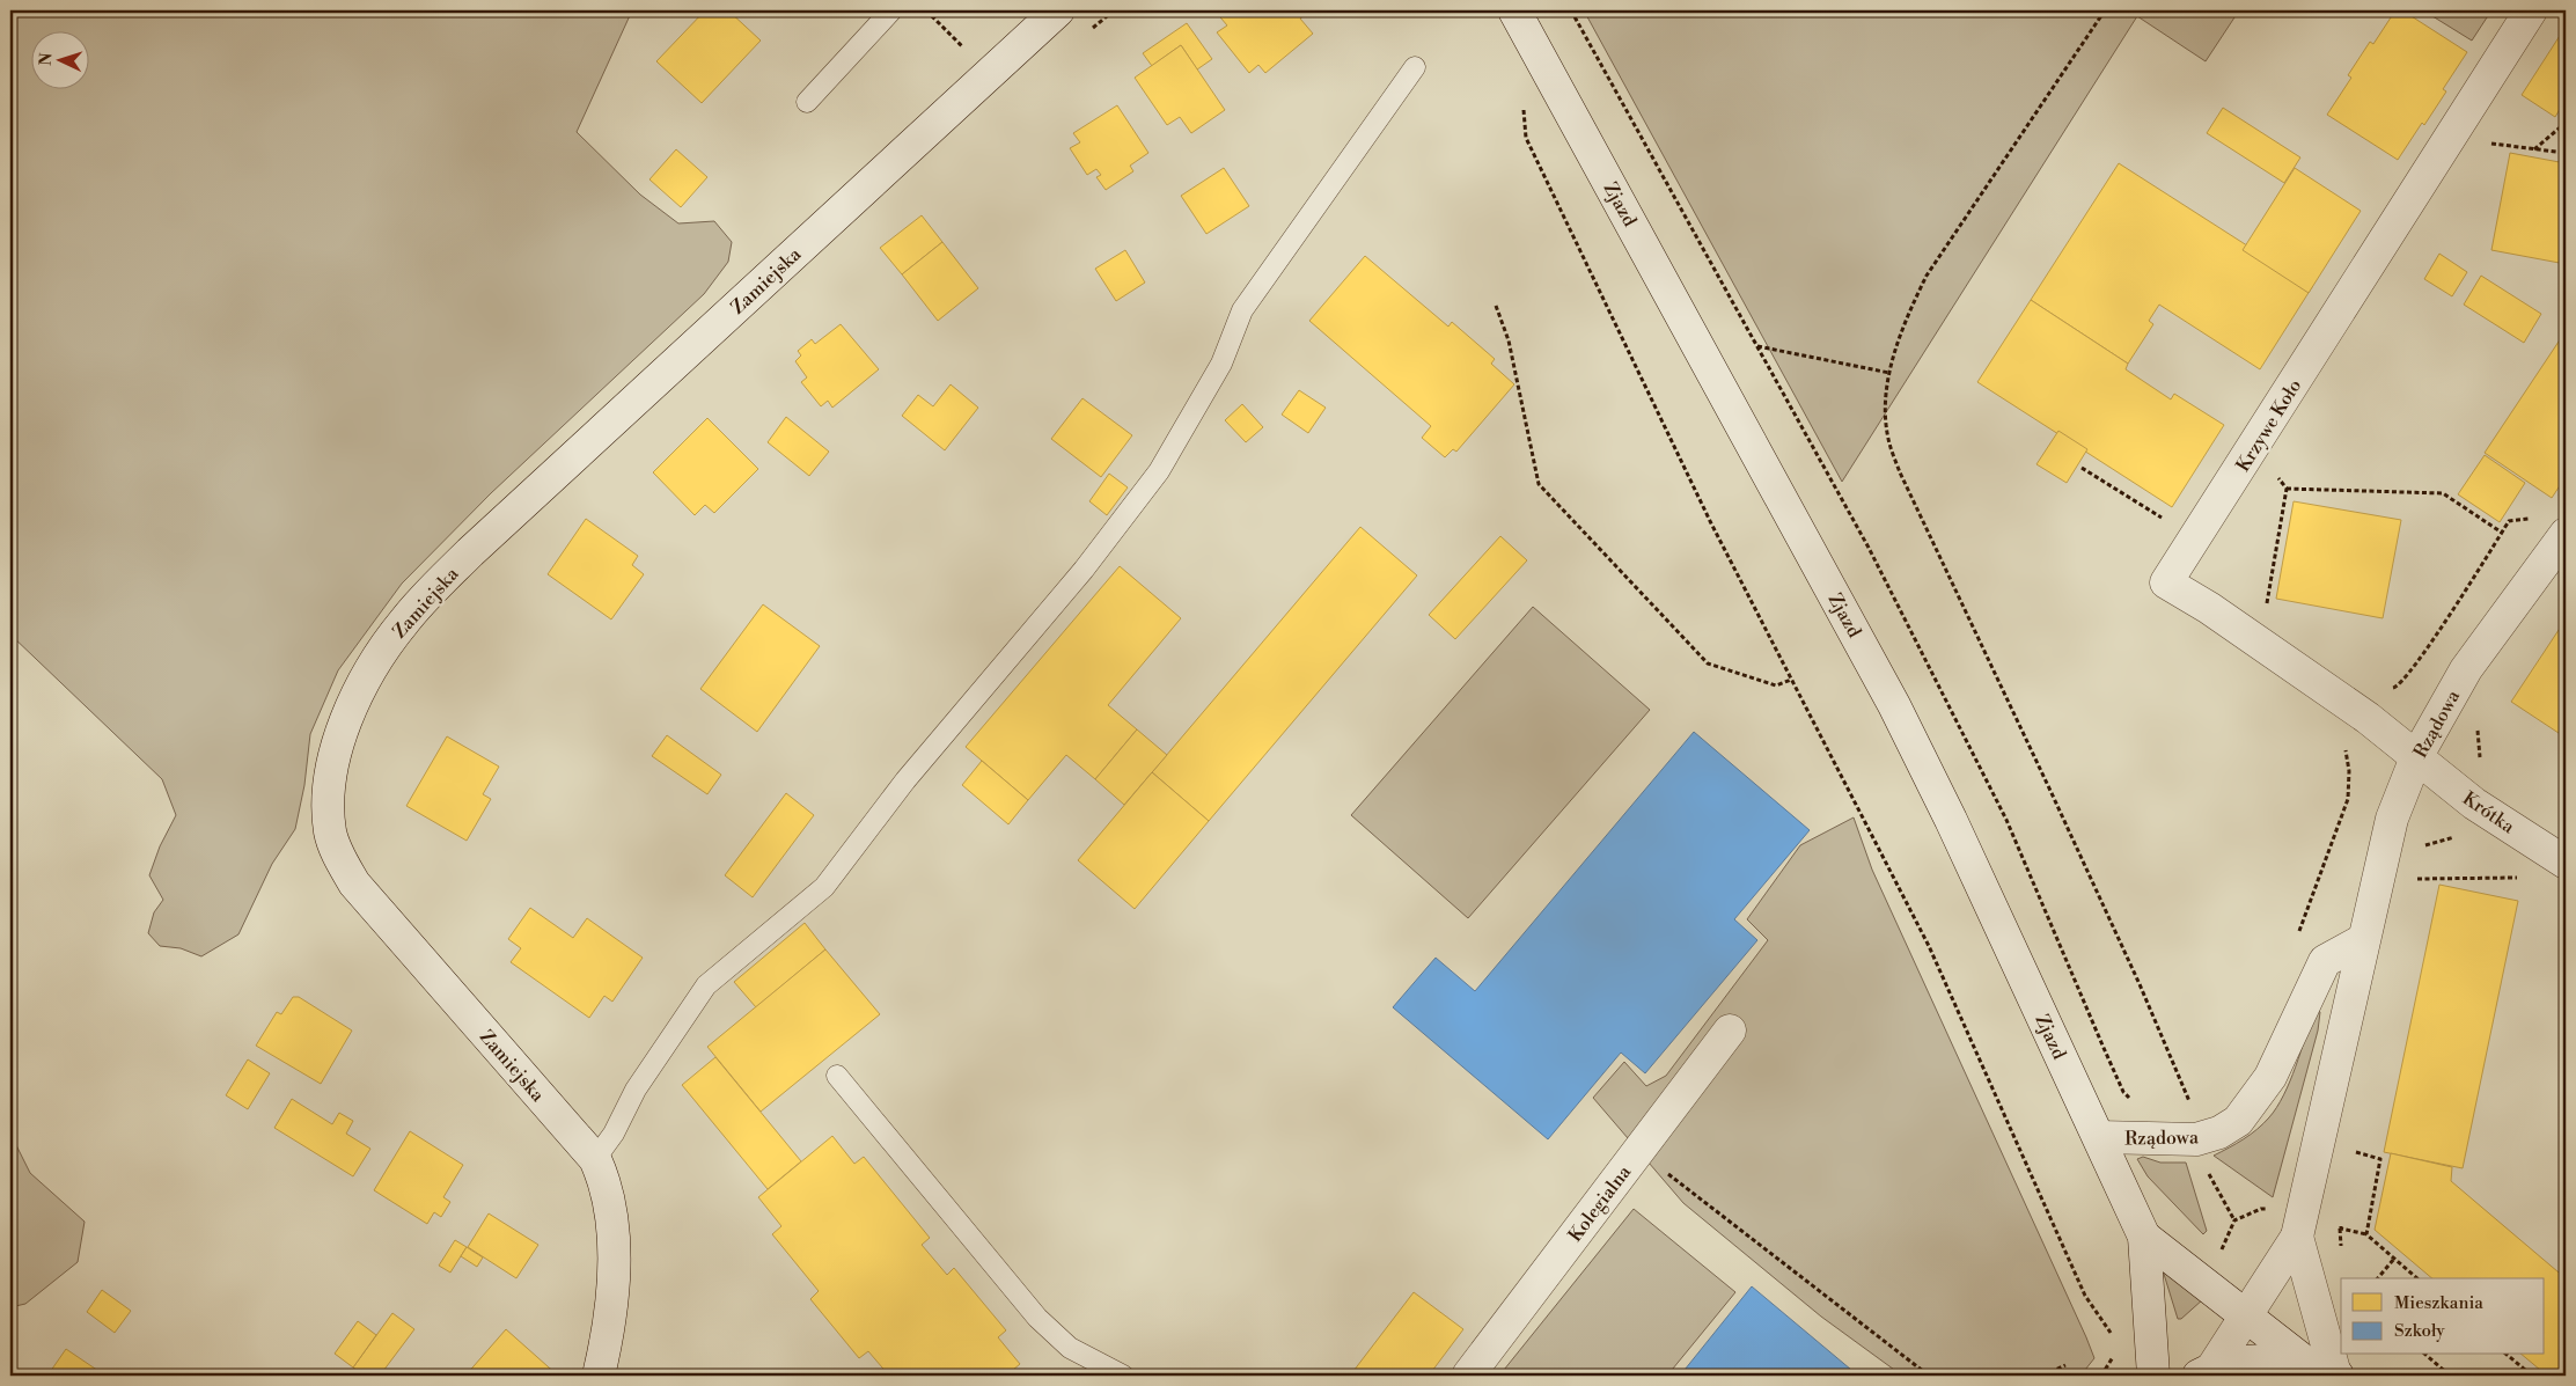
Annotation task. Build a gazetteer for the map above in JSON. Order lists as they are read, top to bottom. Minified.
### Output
{"streets":{"street":["Zjazd","Zamiejska","Krzywe Koło","Rządowa","Krótka","Kolegialna"]},"crossings":[["Zjazd","Rządowa"],["Krzywe Koło","Rządowa"],["Krzywe Koło","Krótka"],["Rządowa","Krótka"]],"legend":["Mieszkania","Szkoły"],"north":"left"}
